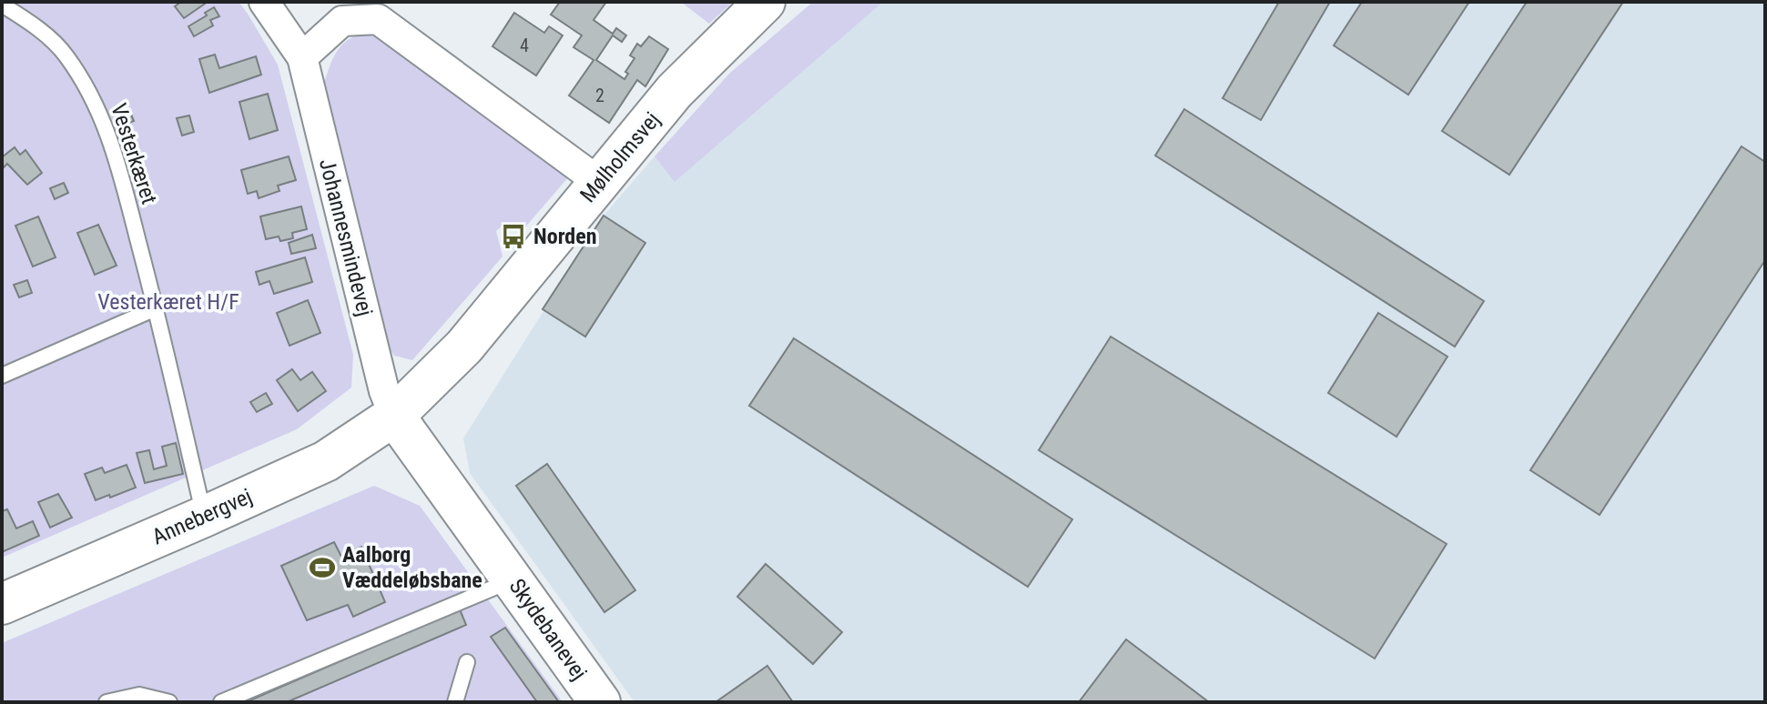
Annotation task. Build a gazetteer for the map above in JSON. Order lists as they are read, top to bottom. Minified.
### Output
{"streets":{"street":["Mølholmsvej","Johannesmindevej","Annebergvej","Skydebanevej"],"lane":["Vesterkæret"]},"crossings":[["Vesterkæret","Annebergvej"],["Mølholmsvej","Johannesmindevej"],["Mølholmsvej","Annebergvej"],["Mølholmsvej","Skydebanevej"],["Johannesmindevej","Annebergvej"],["Johannesmindevej","Skydebanevej"],["Annebergvej","Skydebanevej"]],"parks":["Vesterkæret H/F"],"places":{"bus stop":["Norden"],"sports":["Aalborg Væddeløbsbane"]},"house_numbers":["4","2"]}
